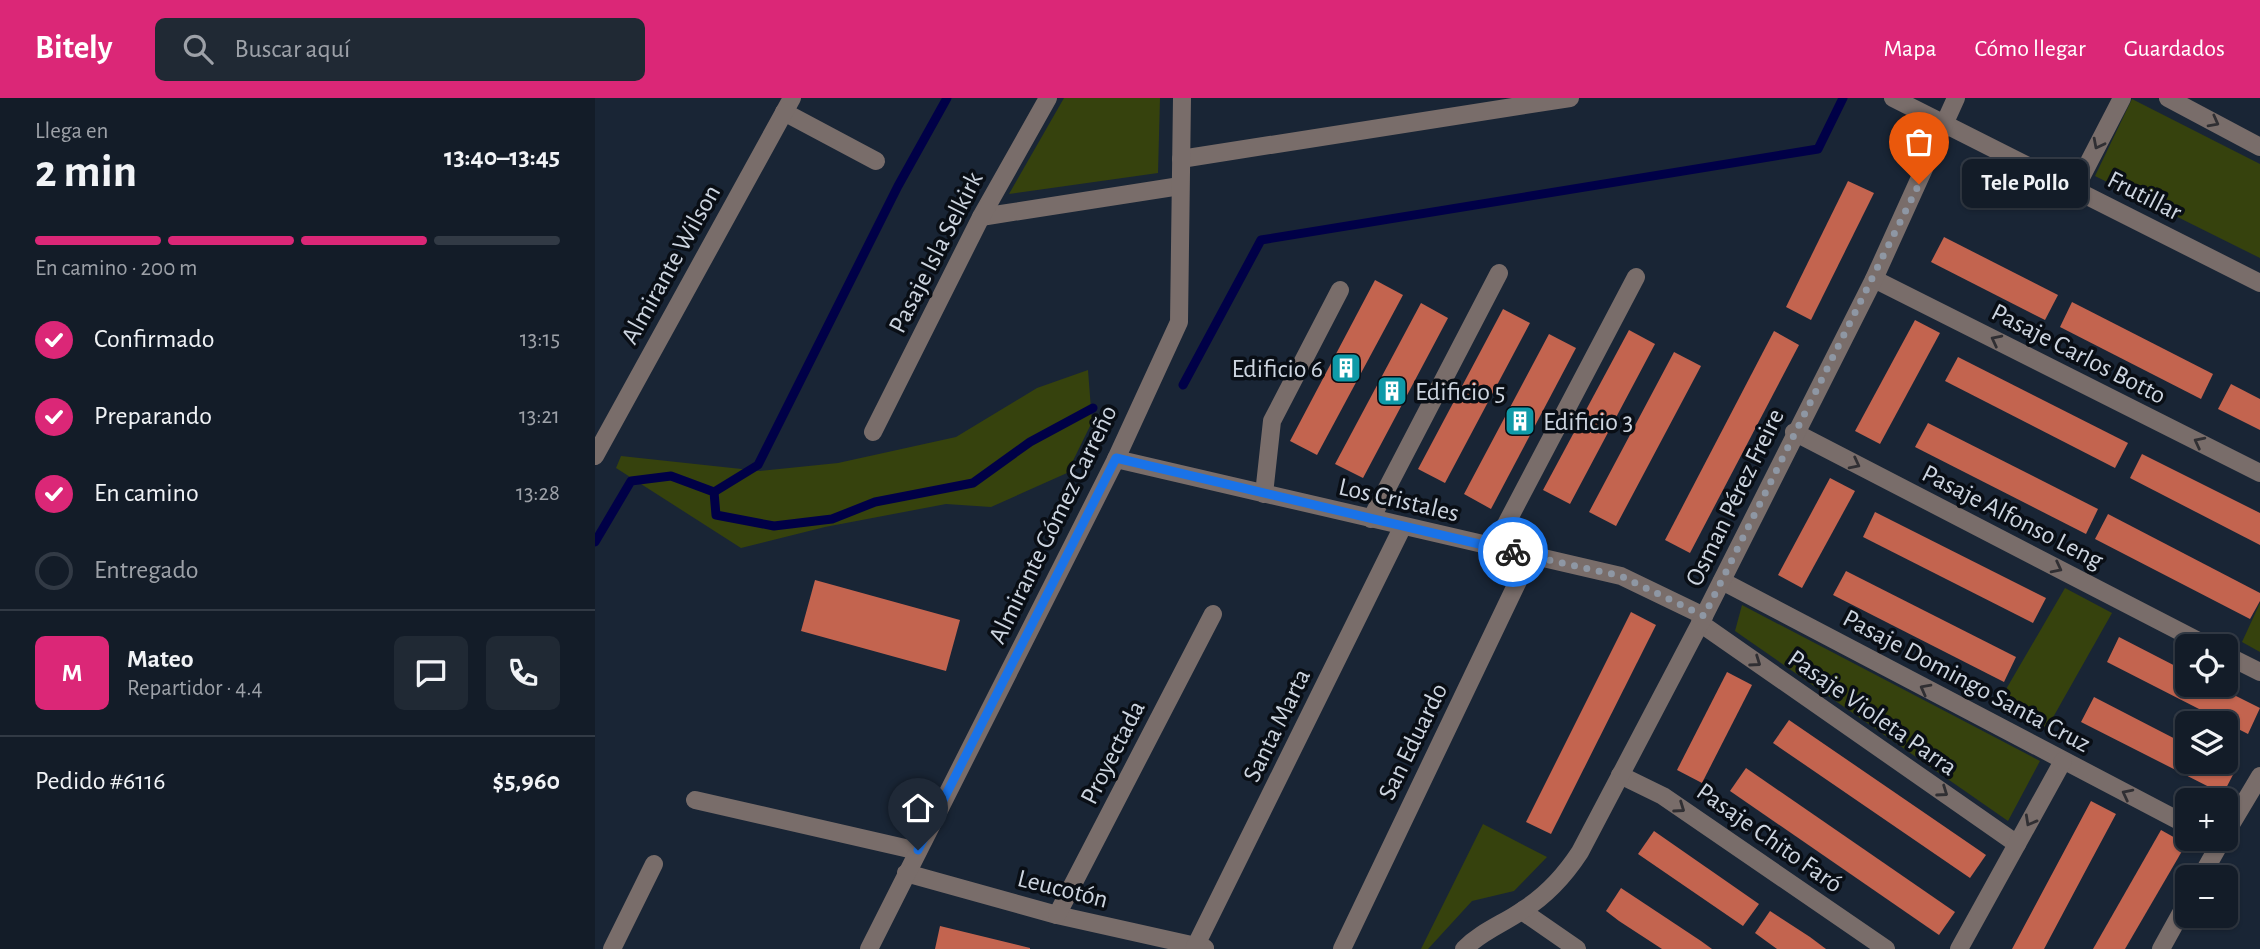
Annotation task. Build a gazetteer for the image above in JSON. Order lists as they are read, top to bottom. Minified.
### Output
{"streets":{"street":["Frutillar","Pasaje Isla Selkirk","Almirante Wilson","Pasaje Carlos Botto","Osman Pérez Freire","Los Cristales","Pasaje Alfonso Leng","Almirante Gómez Carreño","Pasaje Domingo Santa Cruz","Pasaje Violeta Parra","Santa Marta","San Eduardo","Proyectada","Pasaje Chito Faró","Leucotón"]},"crossings":[["Frutillar","Osman Pérez Freire"],["Pasaje Carlos Botto","Osman Pérez Freire"],["Osman Pérez Freire","Los Cristales"],["Osman Pérez Freire","Pasaje Alfonso Leng"],["Osman Pérez Freire","Pasaje Domingo Santa Cruz"],["Osman Pérez Freire","Pasaje Violeta Parra"],["Osman Pérez Freire","Pasaje Chito Faró"],["Los Cristales","Almirante Gómez Carreño"],["Los Cristales","Pasaje Violeta Parra"],["Los Cristales","Santa Marta"],["Los Cristales","San Eduardo"],["Almirante Gómez Carreño","Leucotón"],["Santa Marta","Leucotón"],["Proyectada","Leucotón"]],"one_way":["Pasaje Carlos Botto","Pasaje Alfonso Leng","Pasaje Domingo Santa Cruz","Pasaje Violeta Parra","Pasaje Chito Faró"],"places":{"other":["Tele Pollo"],"building":["Edificio 6","Edificio 5","Edificio 3"]},"page":{"header":"Bitely","search":"Buscar aquí","nav":["Mapa","Cómo llegar","Guardados"],"heading":["2 min","Llega en","13:40–13:45"],"panel":["Mateo","Repartidor · 4.4","Pedido #6116","$5,960"],"bubble":"Tele Pollo","bar":"En camino · 200 m","list":[["Confirmado","13:15"],["Preparando","13:21"],["En camino","13:28"],"Entregado"],"map_buttons":["+","−"],"round":"M"}}
